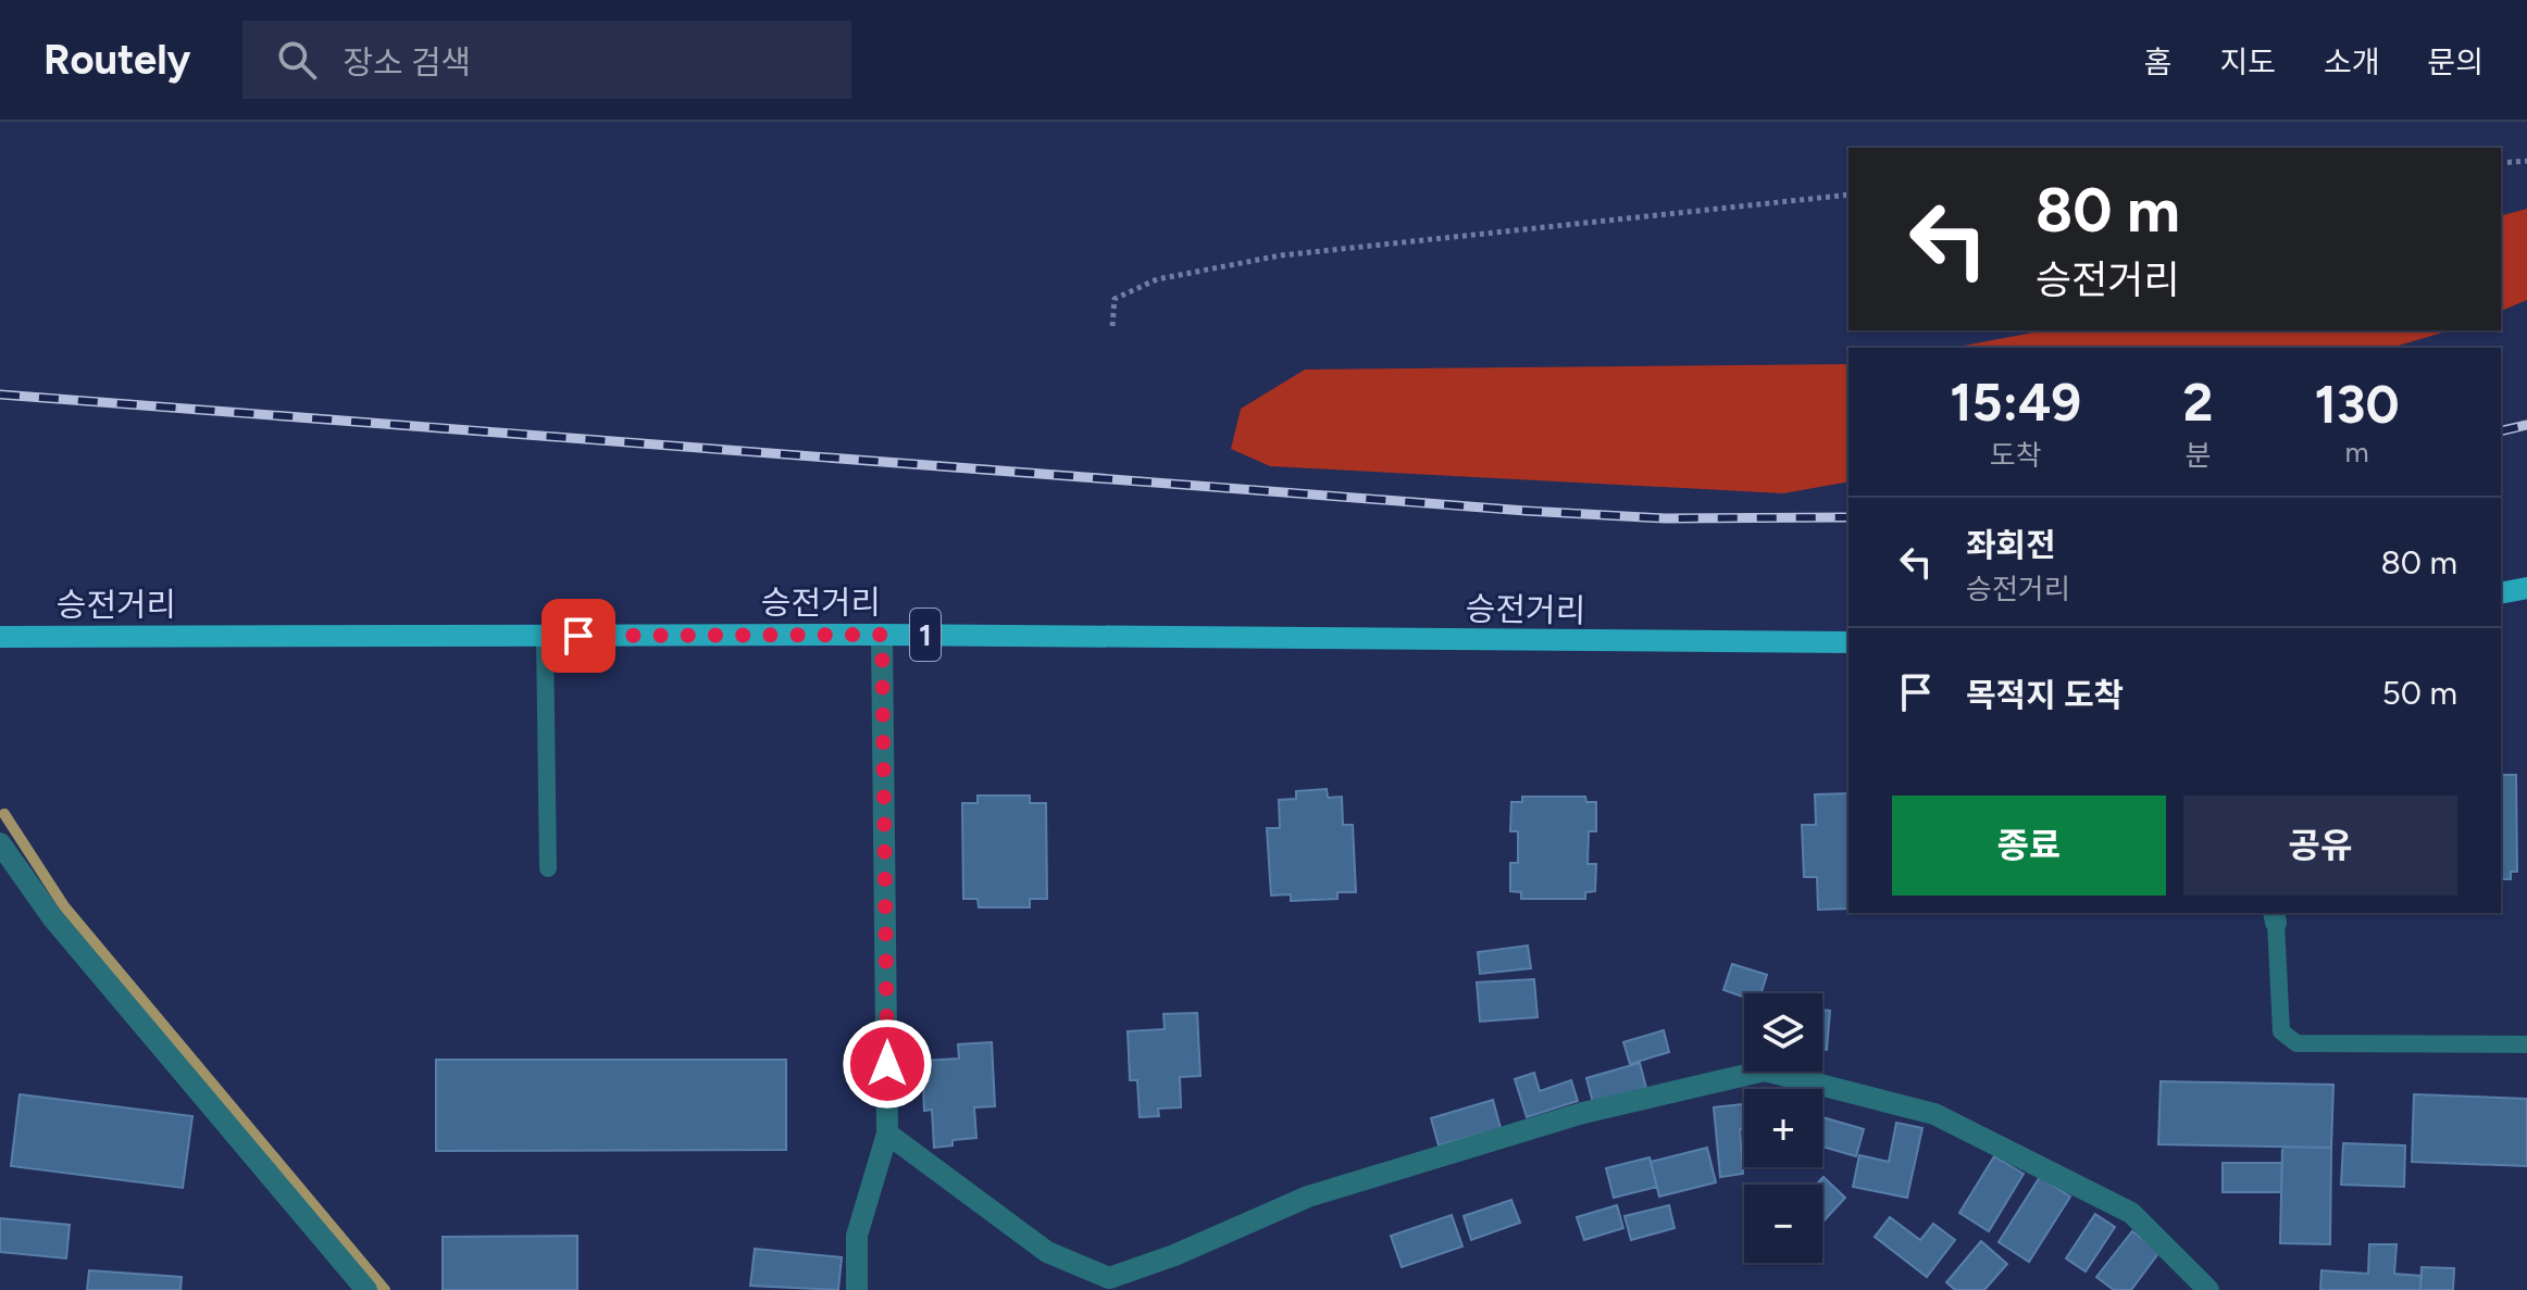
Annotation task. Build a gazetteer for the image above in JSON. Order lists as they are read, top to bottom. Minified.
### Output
{"streets":{"main road":["승전거리","1"]},"page":{"header":"Routely","search":"장소 검색","nav":["홈","지도","소개","문의"],"turn":["80 m","승전거리"],"eta":["15:49","도착","2","분","130","m"],"list":[{"name":"좌회전","note":"승전거리","value":"80 m"},{"name":"목적지 도착","value":"50 m"}],"buttons":["종료","공유"],"map_buttons":["+","−"]}}
